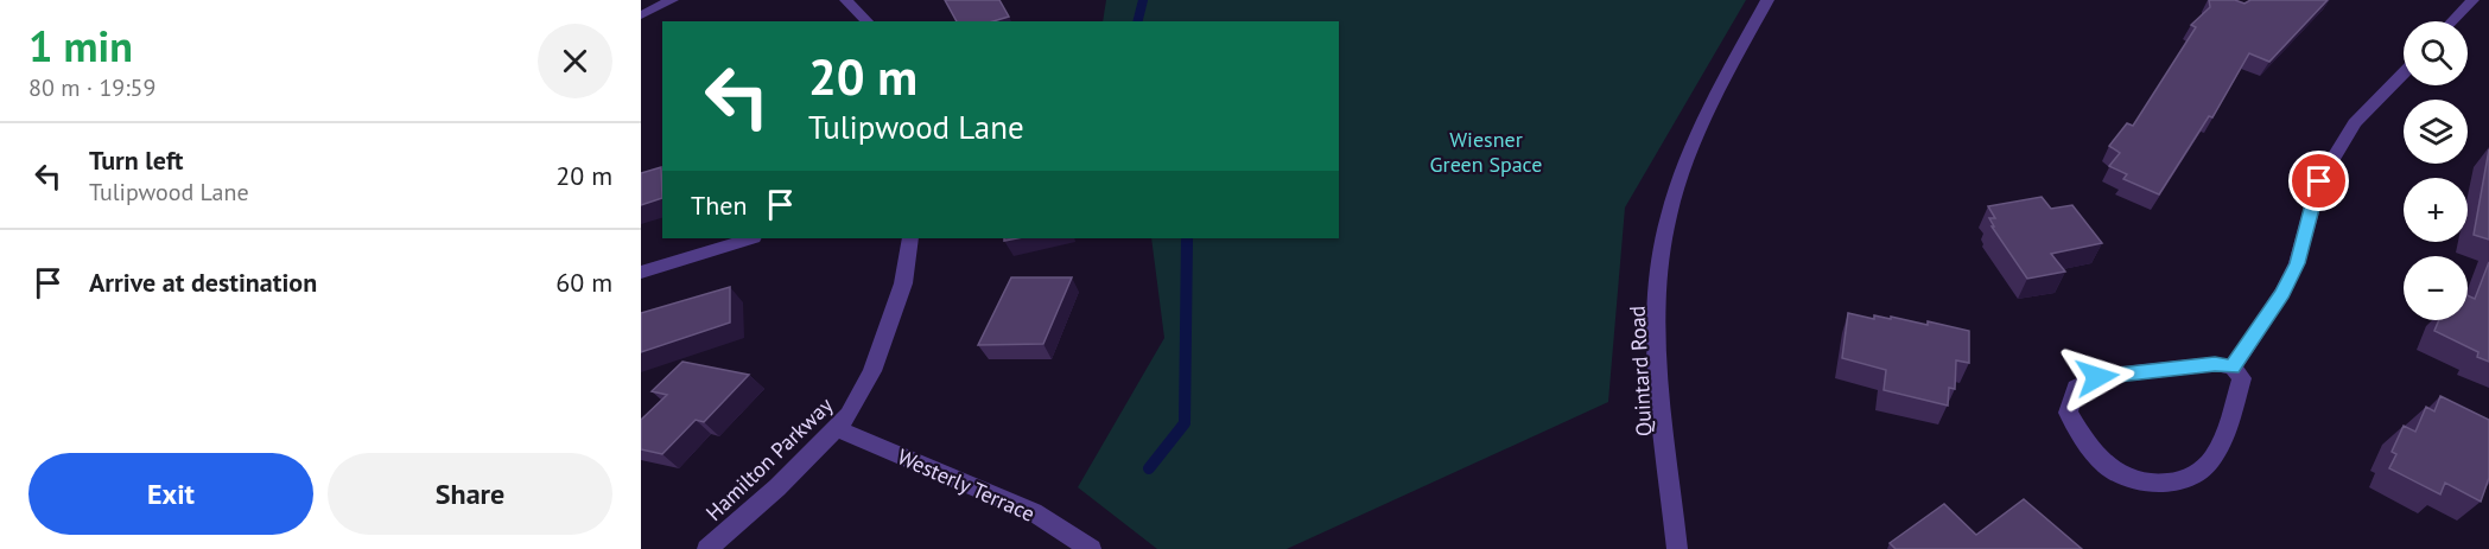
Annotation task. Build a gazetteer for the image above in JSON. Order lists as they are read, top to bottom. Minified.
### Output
{"streets":{"street":["Quintard Road","Hamilton Parkway","Westerly Terrace"]},"crossings":[["Hamilton Parkway","Westerly Terrace"]],"parks":["Wiesner Green Space"],"page":{"heading":["1 min","80 m · 19:59"],"map_buttons":["+","−"],"turn":["20 m","Tulipwood Lane"],"list":[{"name":"Turn left","note":"Tulipwood Lane","value":"20 m"},{"name":"Arrive at destination","value":"60 m"}],"then":"Then","buttons":["Exit","Share"]}}
